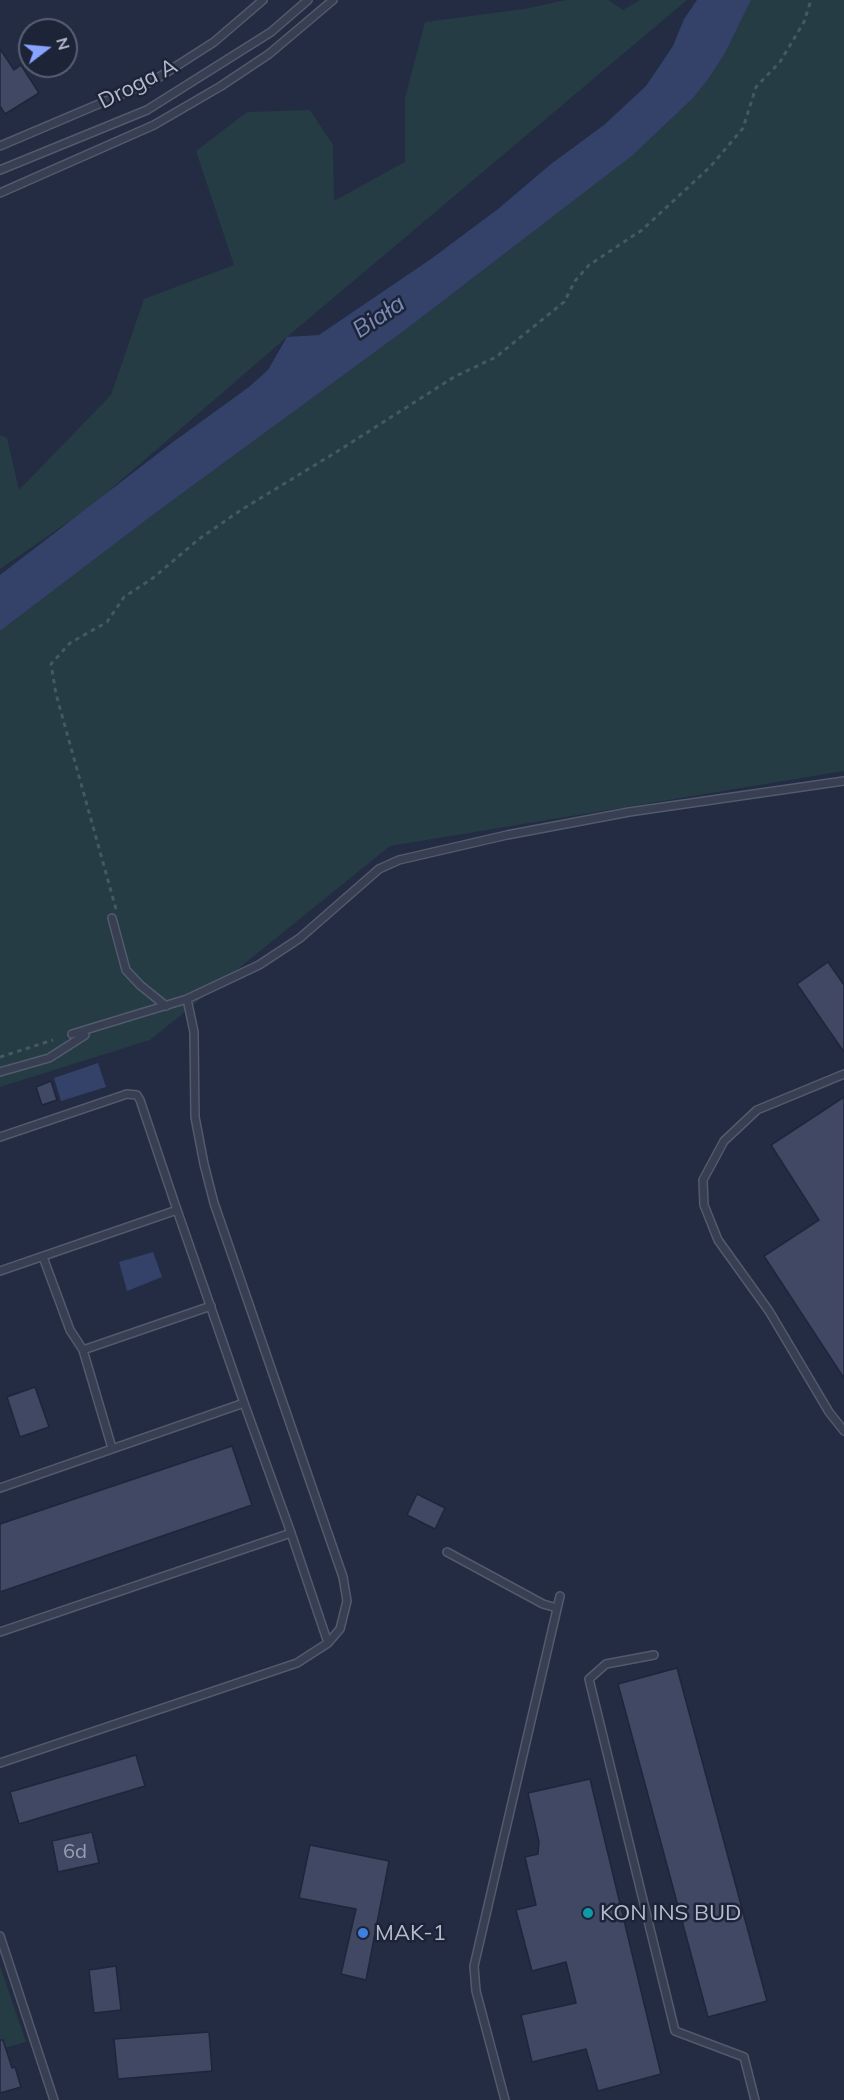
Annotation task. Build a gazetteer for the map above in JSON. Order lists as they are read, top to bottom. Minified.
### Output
{"streets":{"lane":["Droga A"]},"water":["Biała"],"places":["KON INS BUD","MAK-1"],"house_numbers":["6d"],"north":"right"}
